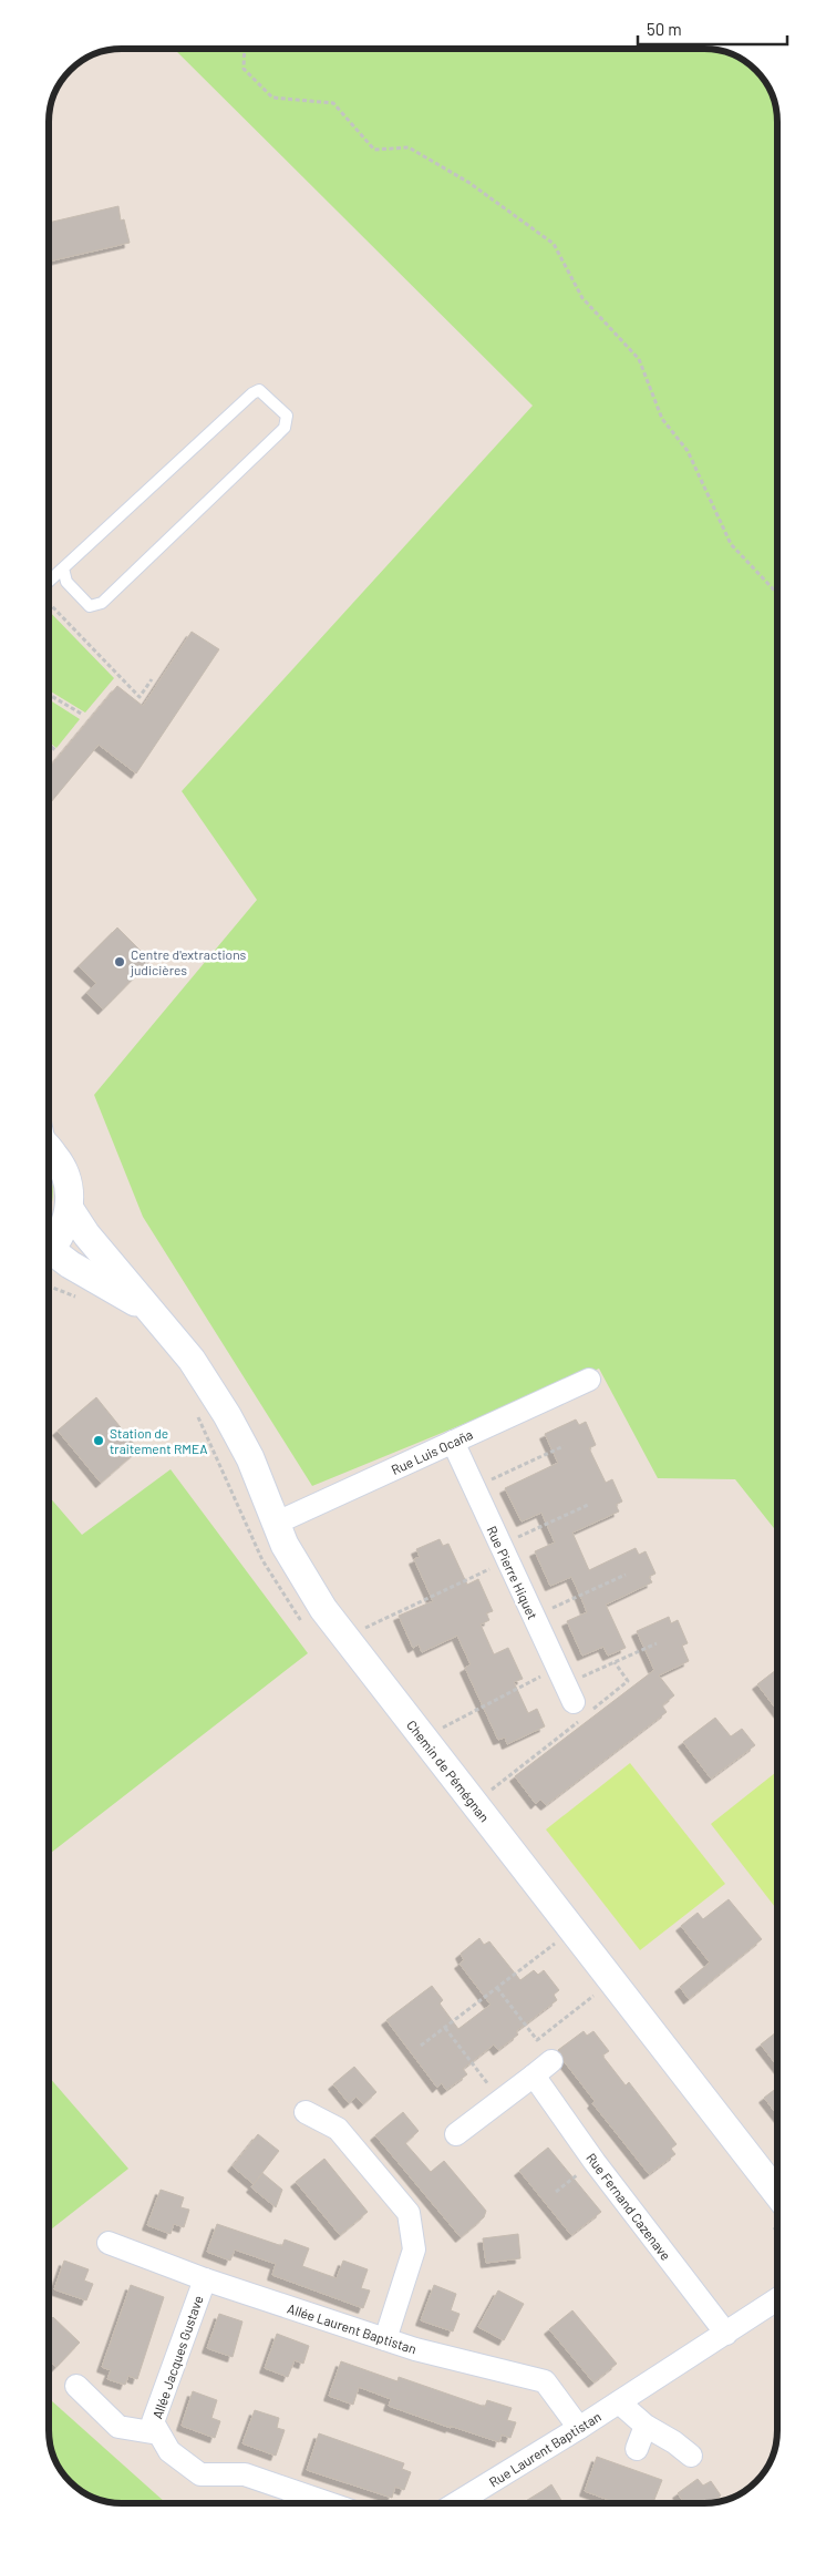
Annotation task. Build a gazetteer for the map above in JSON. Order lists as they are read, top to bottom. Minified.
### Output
{"streets":{"street":["Rue Luis Ocaña","Rue Pierre Hiquet","Chemin de Pémégnan","Rue Fernand Cazenave","Allée Laurent Baptistan","Allée Jacques Gustave","Rue Laurent Baptistan"]},"crossings":[["Rue Luis Ocaña","Rue Pierre Hiquet"],["Rue Luis Ocaña","Chemin de Pémégnan"],["Rue Fernand Cazenave","Rue Laurent Baptistan"],["Allée Laurent Baptistan","Allée Jacques Gustave"],["Allée Laurent Baptistan","Rue Laurent Baptistan"]],"places":["Centre d'extractions judicières","Station de traitement RMEA"],"scale_bar":"50 m"}
